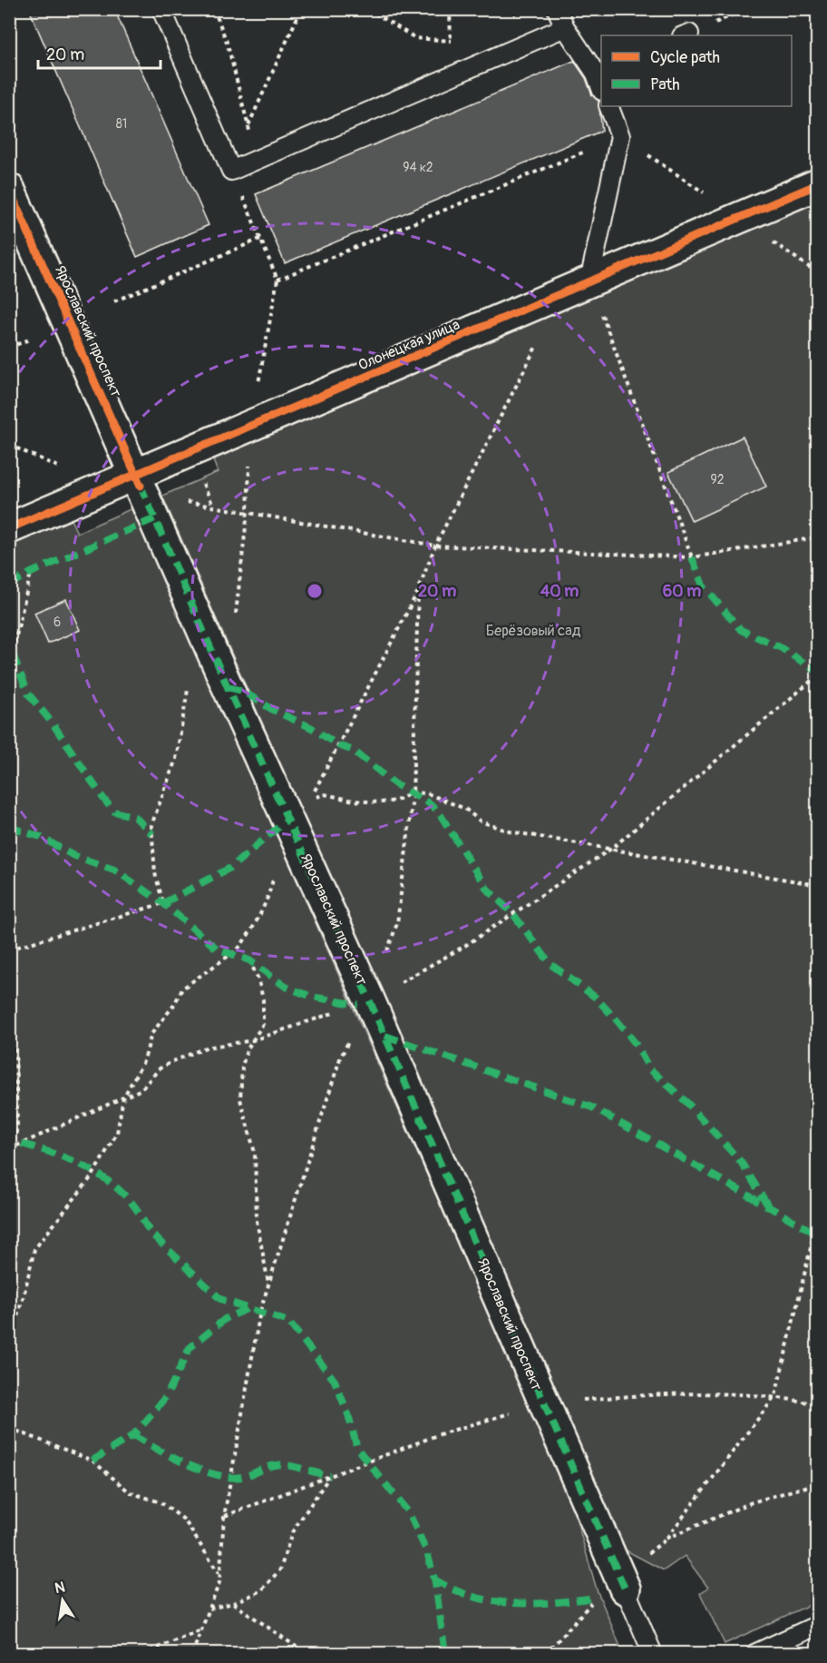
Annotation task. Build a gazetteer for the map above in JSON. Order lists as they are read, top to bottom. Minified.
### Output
{"streets":{"street":["Ярославский проспект","Олонецкая улица"]},"crossings":[["Ярославский проспект","Олонецкая улица"]],"parks":["Берёзовый сад"],"house_numbers":["81","94 к2","92","6"],"legend":["Cycle path","Path"],"scale_bar":"20 m","north":"top","rings":["20 m","40 m","60 m"]}
